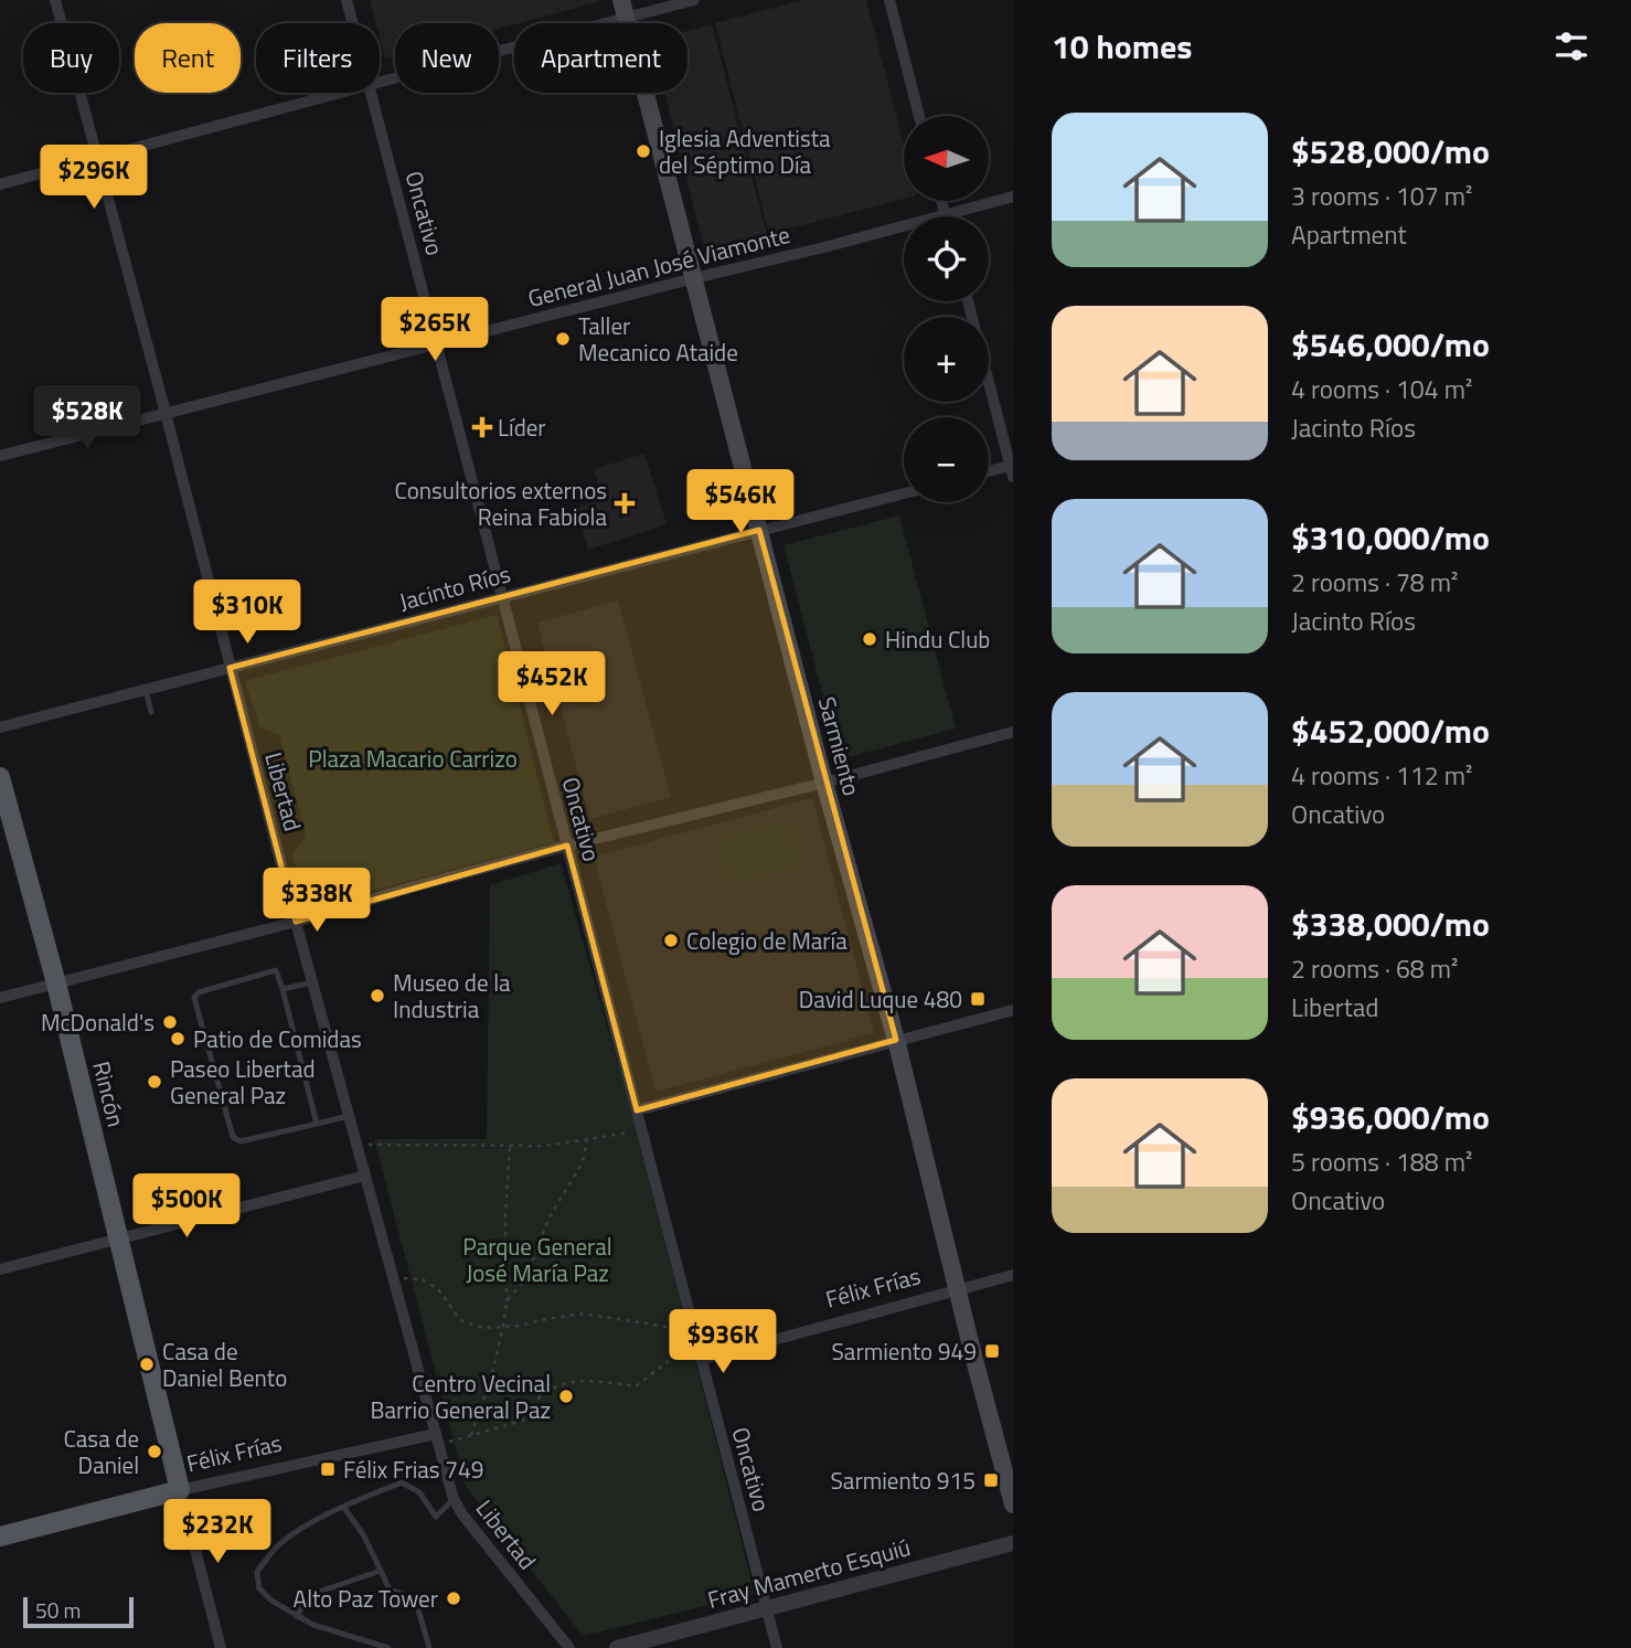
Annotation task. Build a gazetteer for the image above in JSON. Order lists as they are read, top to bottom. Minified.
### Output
{"streets":{"main road":["Sarmiento","Rincón","Félix Frías"],"street":["Oncativo","General Juan José Viamonte","Jacinto Ríos","Libertad","Fray Mamerto Esquiú"]},"crossings":[["Oncativo","General Juan José Viamonte"],["Oncativo","Jacinto Ríos"],["Oncativo","Félix Frías"],["Oncativo","Fray Mamerto Esquiú"],["General Juan José Viamonte","Sarmiento"],["General Juan José Viamonte","Libertad"],["Jacinto Ríos","Sarmiento"],["Jacinto Ríos","Libertad"],["Sarmiento","Félix Frías"],["Libertad","Félix Frías"],["Rincón","Félix Frías"]],"parks":["Plaza Macario Carrizo","Parque General José María Paz"],"places":{"other":["Iglesia Adventista del Séptimo Día","Taller Mecanico Ataide","Hindu Club","Colegio de María","Museo de la Industria","McDonald's","Patio de Comidas","Paseo Libertad General Paz","Casa de Daniel Bento","Centro Vecinal Barrio General Paz","Casa de Daniel","Alto Paz Tower"],"health":["Líder","Consultorios externos Reina Fabiola"],"transit":["David Luque 480","Sarmiento 949","Félix Frias 749","Sarmiento 915"]},"scale_bar":"50 m","north":"left","page":{"heading":"10 homes","chip":["Buy","Rent","Filters","New","Apartment"],"list":[{"name":"$528,000/mo","note":"3 rooms · 107 m² · Apartment"},{"name":"$546,000/mo","note":"4 rooms · 104 m² · Jacinto Ríos"},{"name":"$310,000/mo","note":"2 rooms · 78 m² · Jacinto Ríos"},{"name":"$452,000/mo","note":"4 rooms · 112 m² · Oncativo"},{"name":"$338,000/mo","note":"2 rooms · 68 m² · Libertad"},{"name":"$936,000/mo","note":"5 rooms · 188 m² · Oncativo"}],"map_buttons":["+","−"],"price":["$296K","$265K","$528K","$546K","$310K","$452K","$338K","$500K","$936K","$232K"],"scale":"50 m"}}
